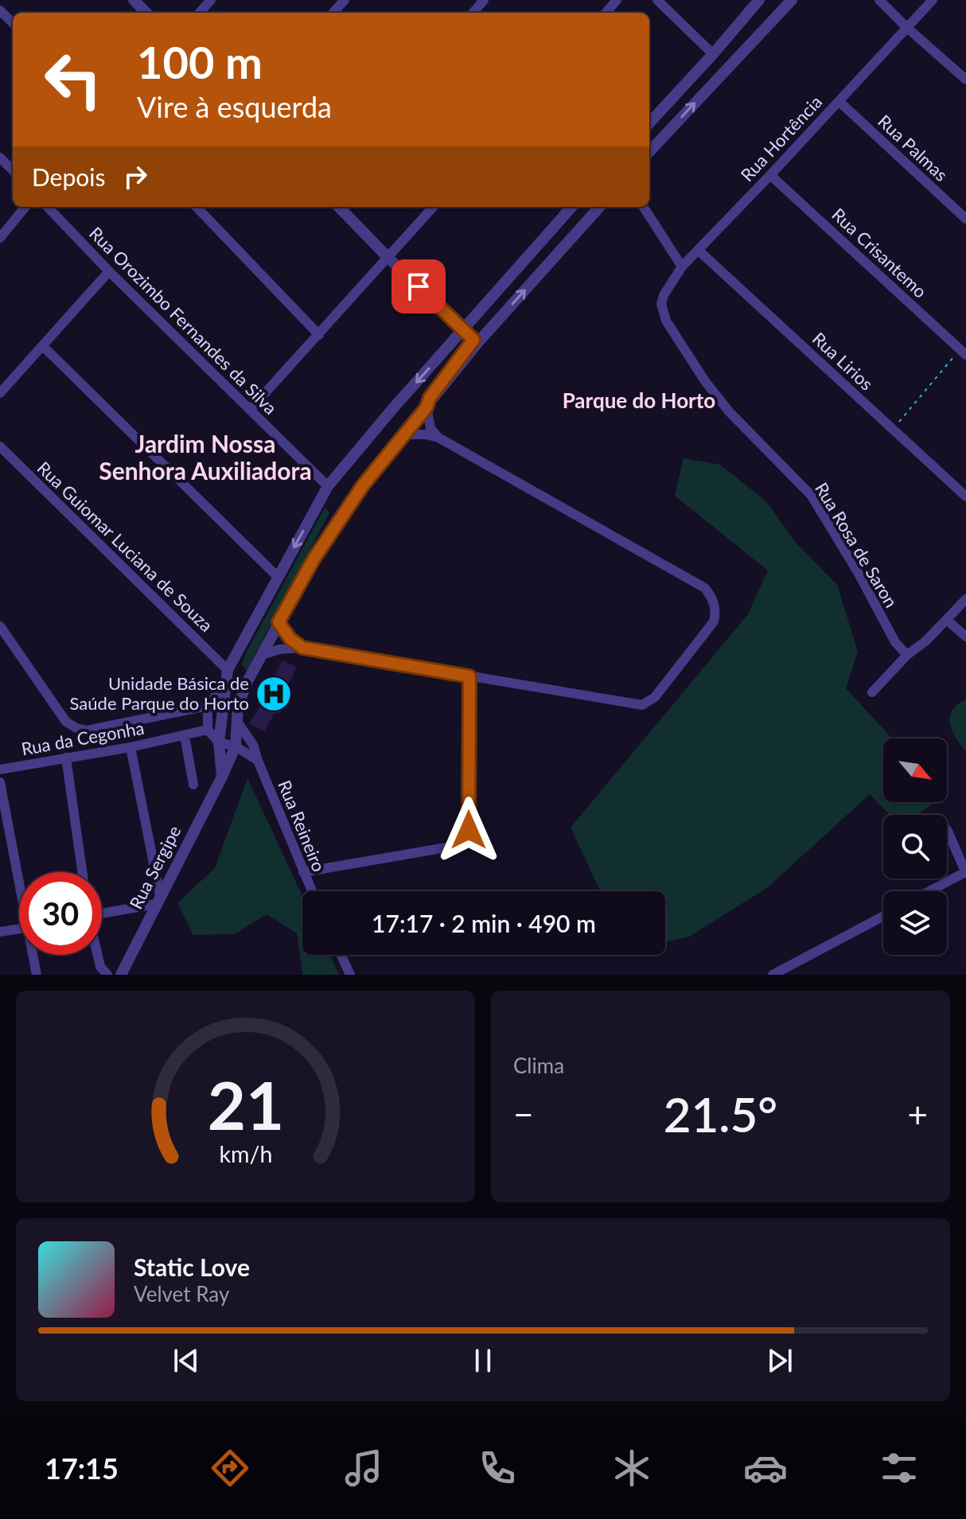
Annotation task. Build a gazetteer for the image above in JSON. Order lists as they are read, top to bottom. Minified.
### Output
{"streets":{"street":["Rua Hortência","Rua Palmas","Rua Crisantemo","Rua Orozimbo Fernandes da Silva","Rua Lirios","Rua Rosa de Saron","Rua Guiomar Luciana de Souza","Rua da Cegonha","Rua Reineiro","Rua Sergipe"]},"crossings":[["Rua Hortência","Rua Palmas"],["Rua Hortência","Rua Crisantemo"],["Rua Hortência","Rua Lirios"],["Rua Hortência","Rua Rosa de Saron"]],"districts":["Parque do Horto","Jardim Nossa Senhora Auxiliadora"],"places":{"hospital":["Unidade Básica de Saúde Parque do Horto"]},"north":"bottom right","page":{"turn":["100 m","Vire à esquerda"],"then":"Depois","limit":"30","trip":"17:17 · 2 min · 490 m","tile":"Clima","heat":["−","21.5°","+"],"song":["Static Love","Velvet Ray"],"tabs":"17:15","gauge":["21","km/h"]}}
